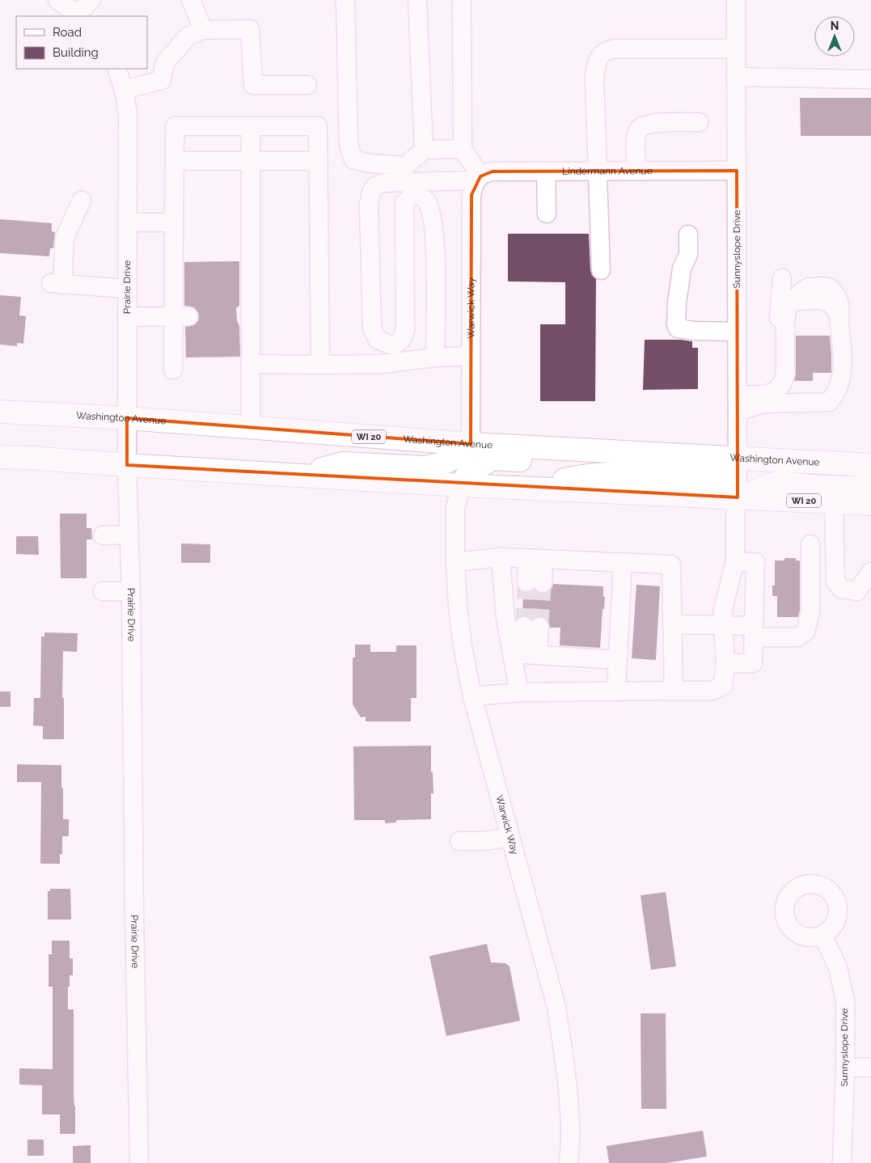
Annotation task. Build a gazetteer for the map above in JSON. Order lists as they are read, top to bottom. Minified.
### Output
{"streets":{"main road":["Washington Avenue","WI 20"],"street":["Lindermann Avenue","Sunnyslope Drive","Prairie Drive","Warwick Way"]},"crossings":[["Lindermann Avenue","Sunnyslope Drive"],["Lindermann Avenue","Warwick Way"],["Sunnyslope Drive","Washington Avenue"],["Sunnyslope Drive","WI 20"],["Prairie Drive","Washington Avenue"],["Prairie Drive","WI 20"],["Warwick Way","Washington Avenue"],["Warwick Way","WI 20"]],"legend":["Road","Building"],"north":"top"}
